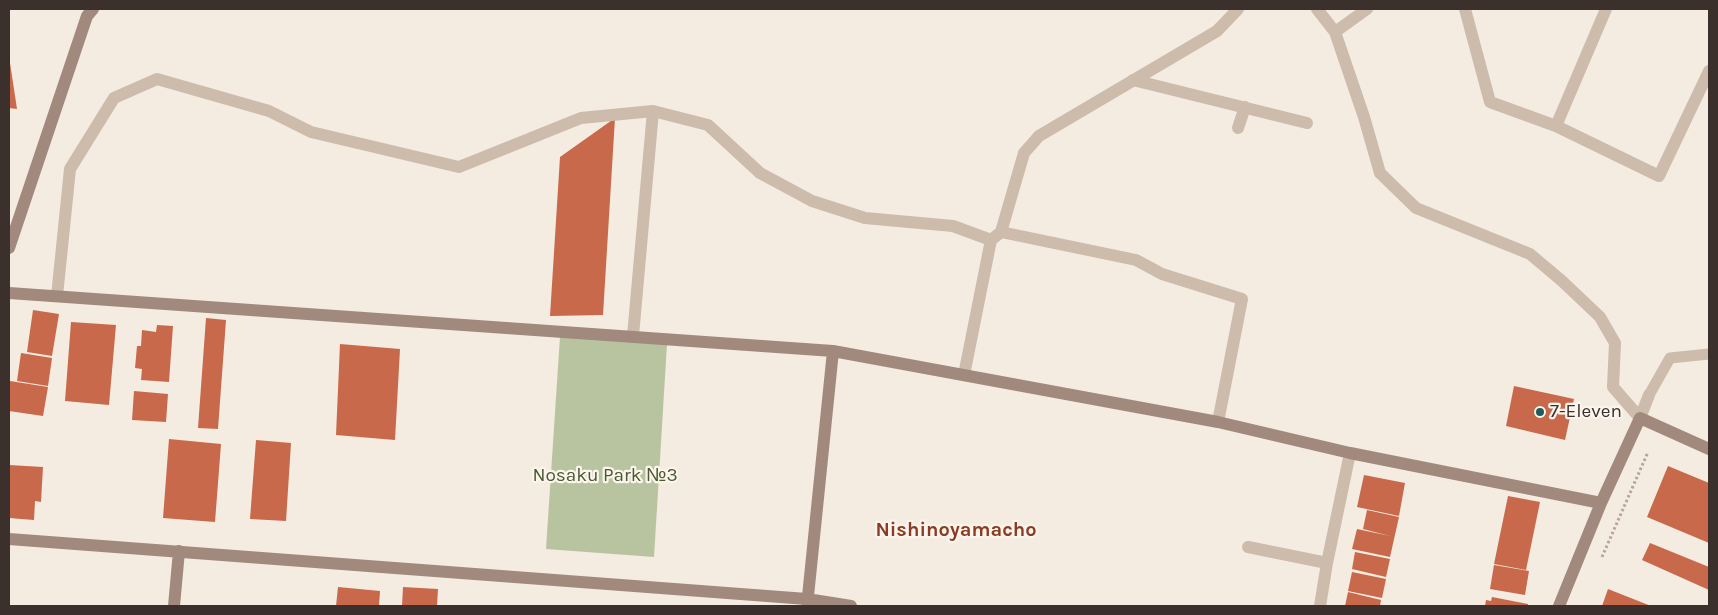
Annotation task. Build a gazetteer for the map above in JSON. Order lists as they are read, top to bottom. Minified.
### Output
{"districts":["Nishinoyamacho"],"parks":["Nosaku Park №3"],"places":["7-Eleven"]}
